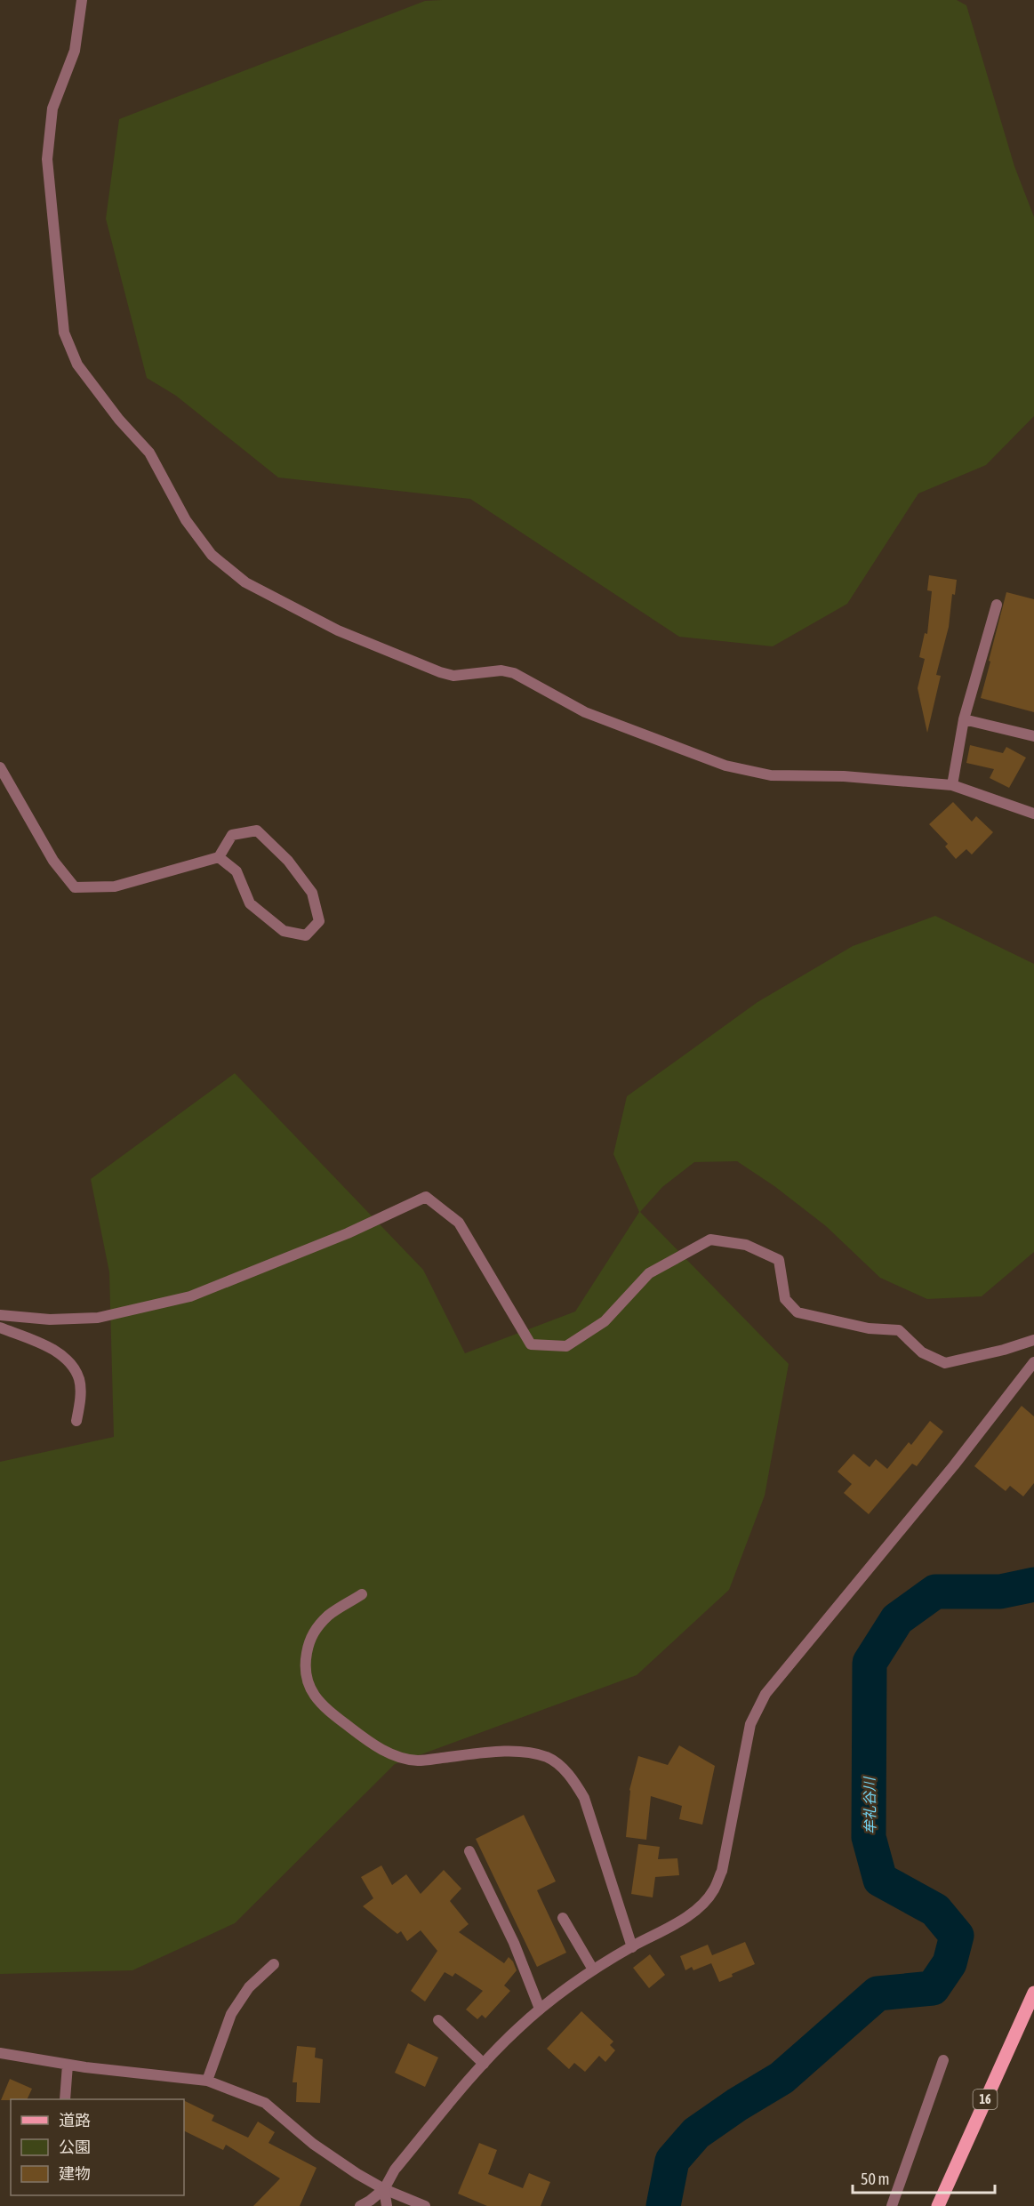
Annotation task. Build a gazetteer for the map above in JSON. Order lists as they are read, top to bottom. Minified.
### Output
{"streets":{"main road":["16"]},"water":["牟礼谷川"],"legend":["道路","公園","建物"],"scale_bar":"50 m"}
